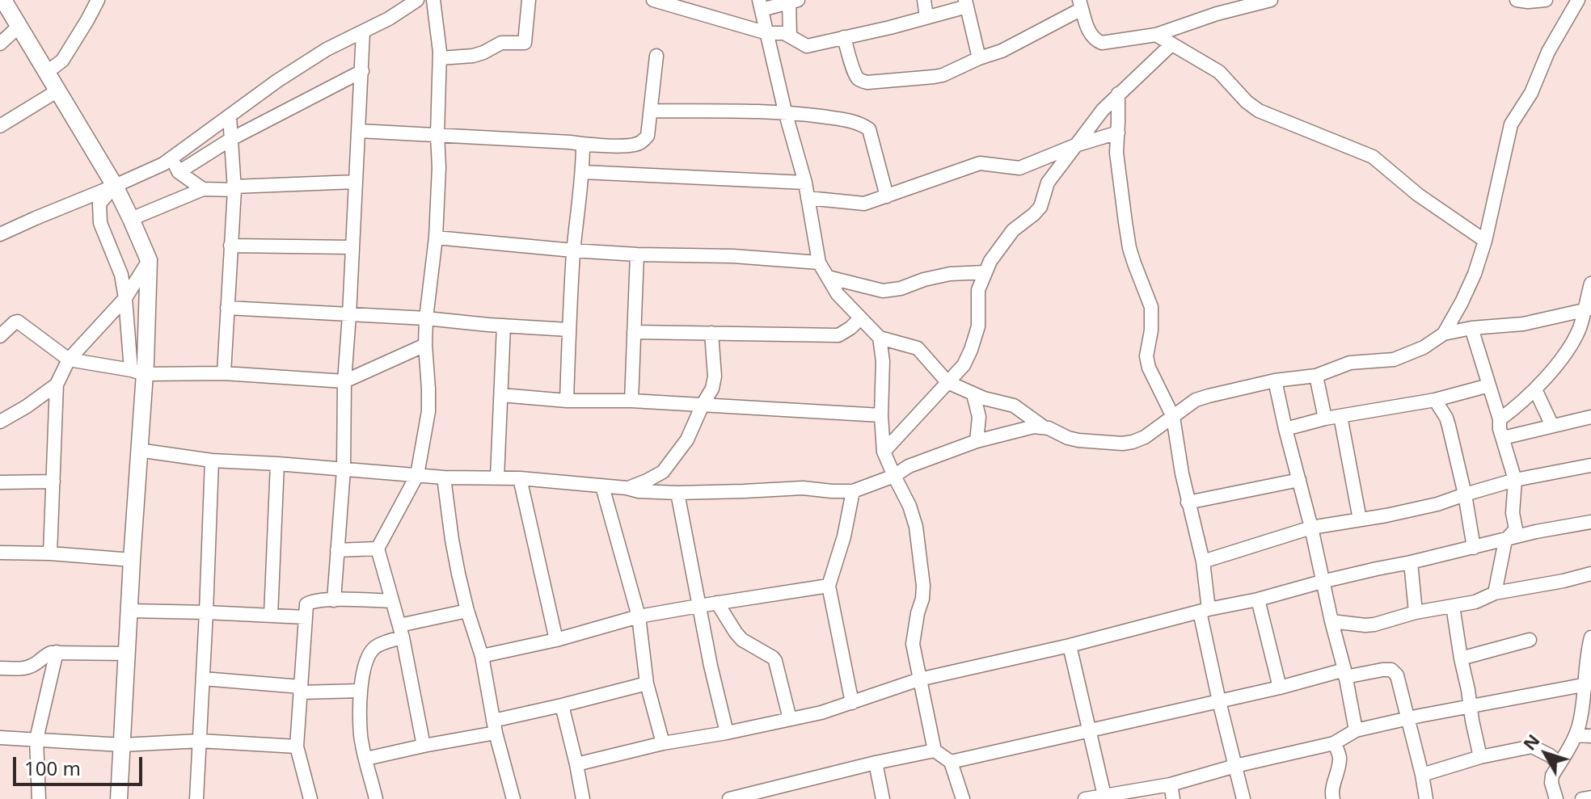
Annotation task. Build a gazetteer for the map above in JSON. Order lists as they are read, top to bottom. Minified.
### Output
{"scale_bar":"100 m","north":"top left"}
